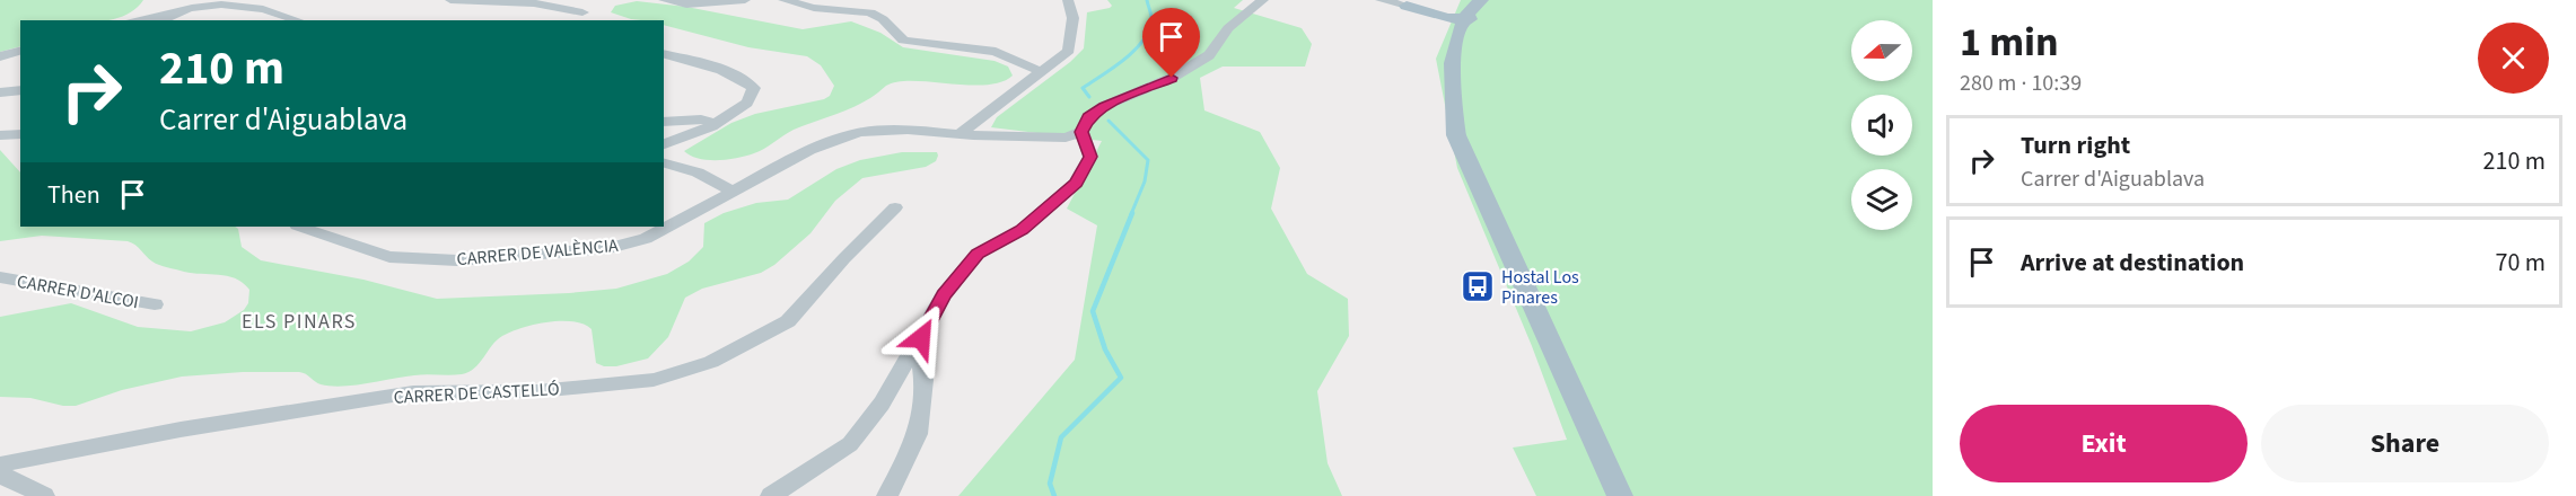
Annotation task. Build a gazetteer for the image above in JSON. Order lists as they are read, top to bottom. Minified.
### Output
{"streets":{"street":["CARRER DE VALÈNCIA","CARRER D'ALCOI","CARRER DE CASTELLÓ"]},"districts":["ELS PINARS"],"places":{"bus stop":["Hostal Los Pinares"]},"north":"left","page":{"heading":["1 min","280 m · 10:39"],"turn":["210 m","Carrer d'Aiguablava"],"list":[{"name":"Turn right","note":"Carrer d'Aiguablava","value":"210 m"},{"name":"Arrive at destination","value":"70 m"}],"then":"Then","buttons":["Exit","Share"]}}
